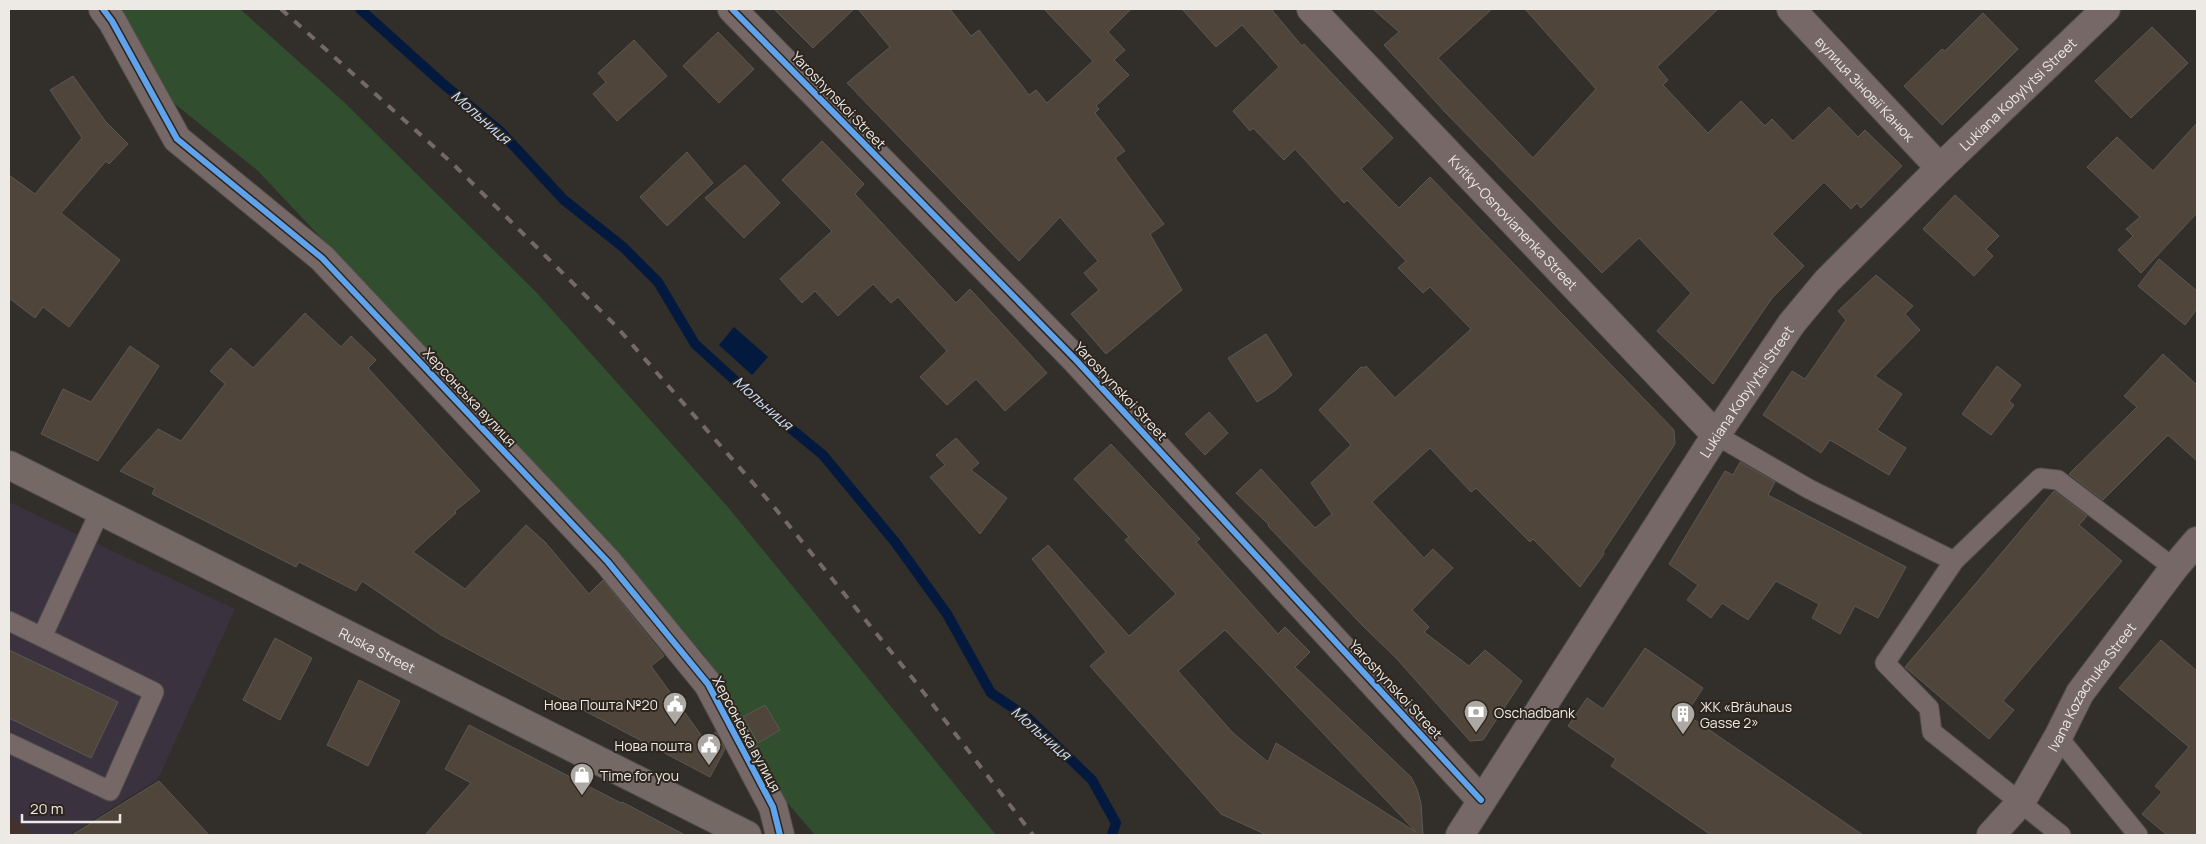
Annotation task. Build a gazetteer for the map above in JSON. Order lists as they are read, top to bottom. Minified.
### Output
{"streets":{"main road":["Ruska Street"],"street":["вулиця Зіновії Канюк","Lukiana Kobylytsi Street","Yaroshynskoi Street","Kvitky-Osnovianenka Street","Херсонська вулиця","Ivana Kozachuka Street"]},"crossings":[["вулиця Зіновії Канюк","Lukiana Kobylytsi Street"],["Lukiana Kobylytsi Street","Yaroshynskoi Street"],["Lukiana Kobylytsi Street","Kvitky-Osnovianenka Street"]],"water":["Мольниця"],"places":{"public building":["Нова Пошта №20","Нова пошта"],"bank":["Oschadbank"],"building":["ЖК «Bräuhaus Gasse 2»"],"shop":["Time for you"]},"scale_bar":"20 m"}
